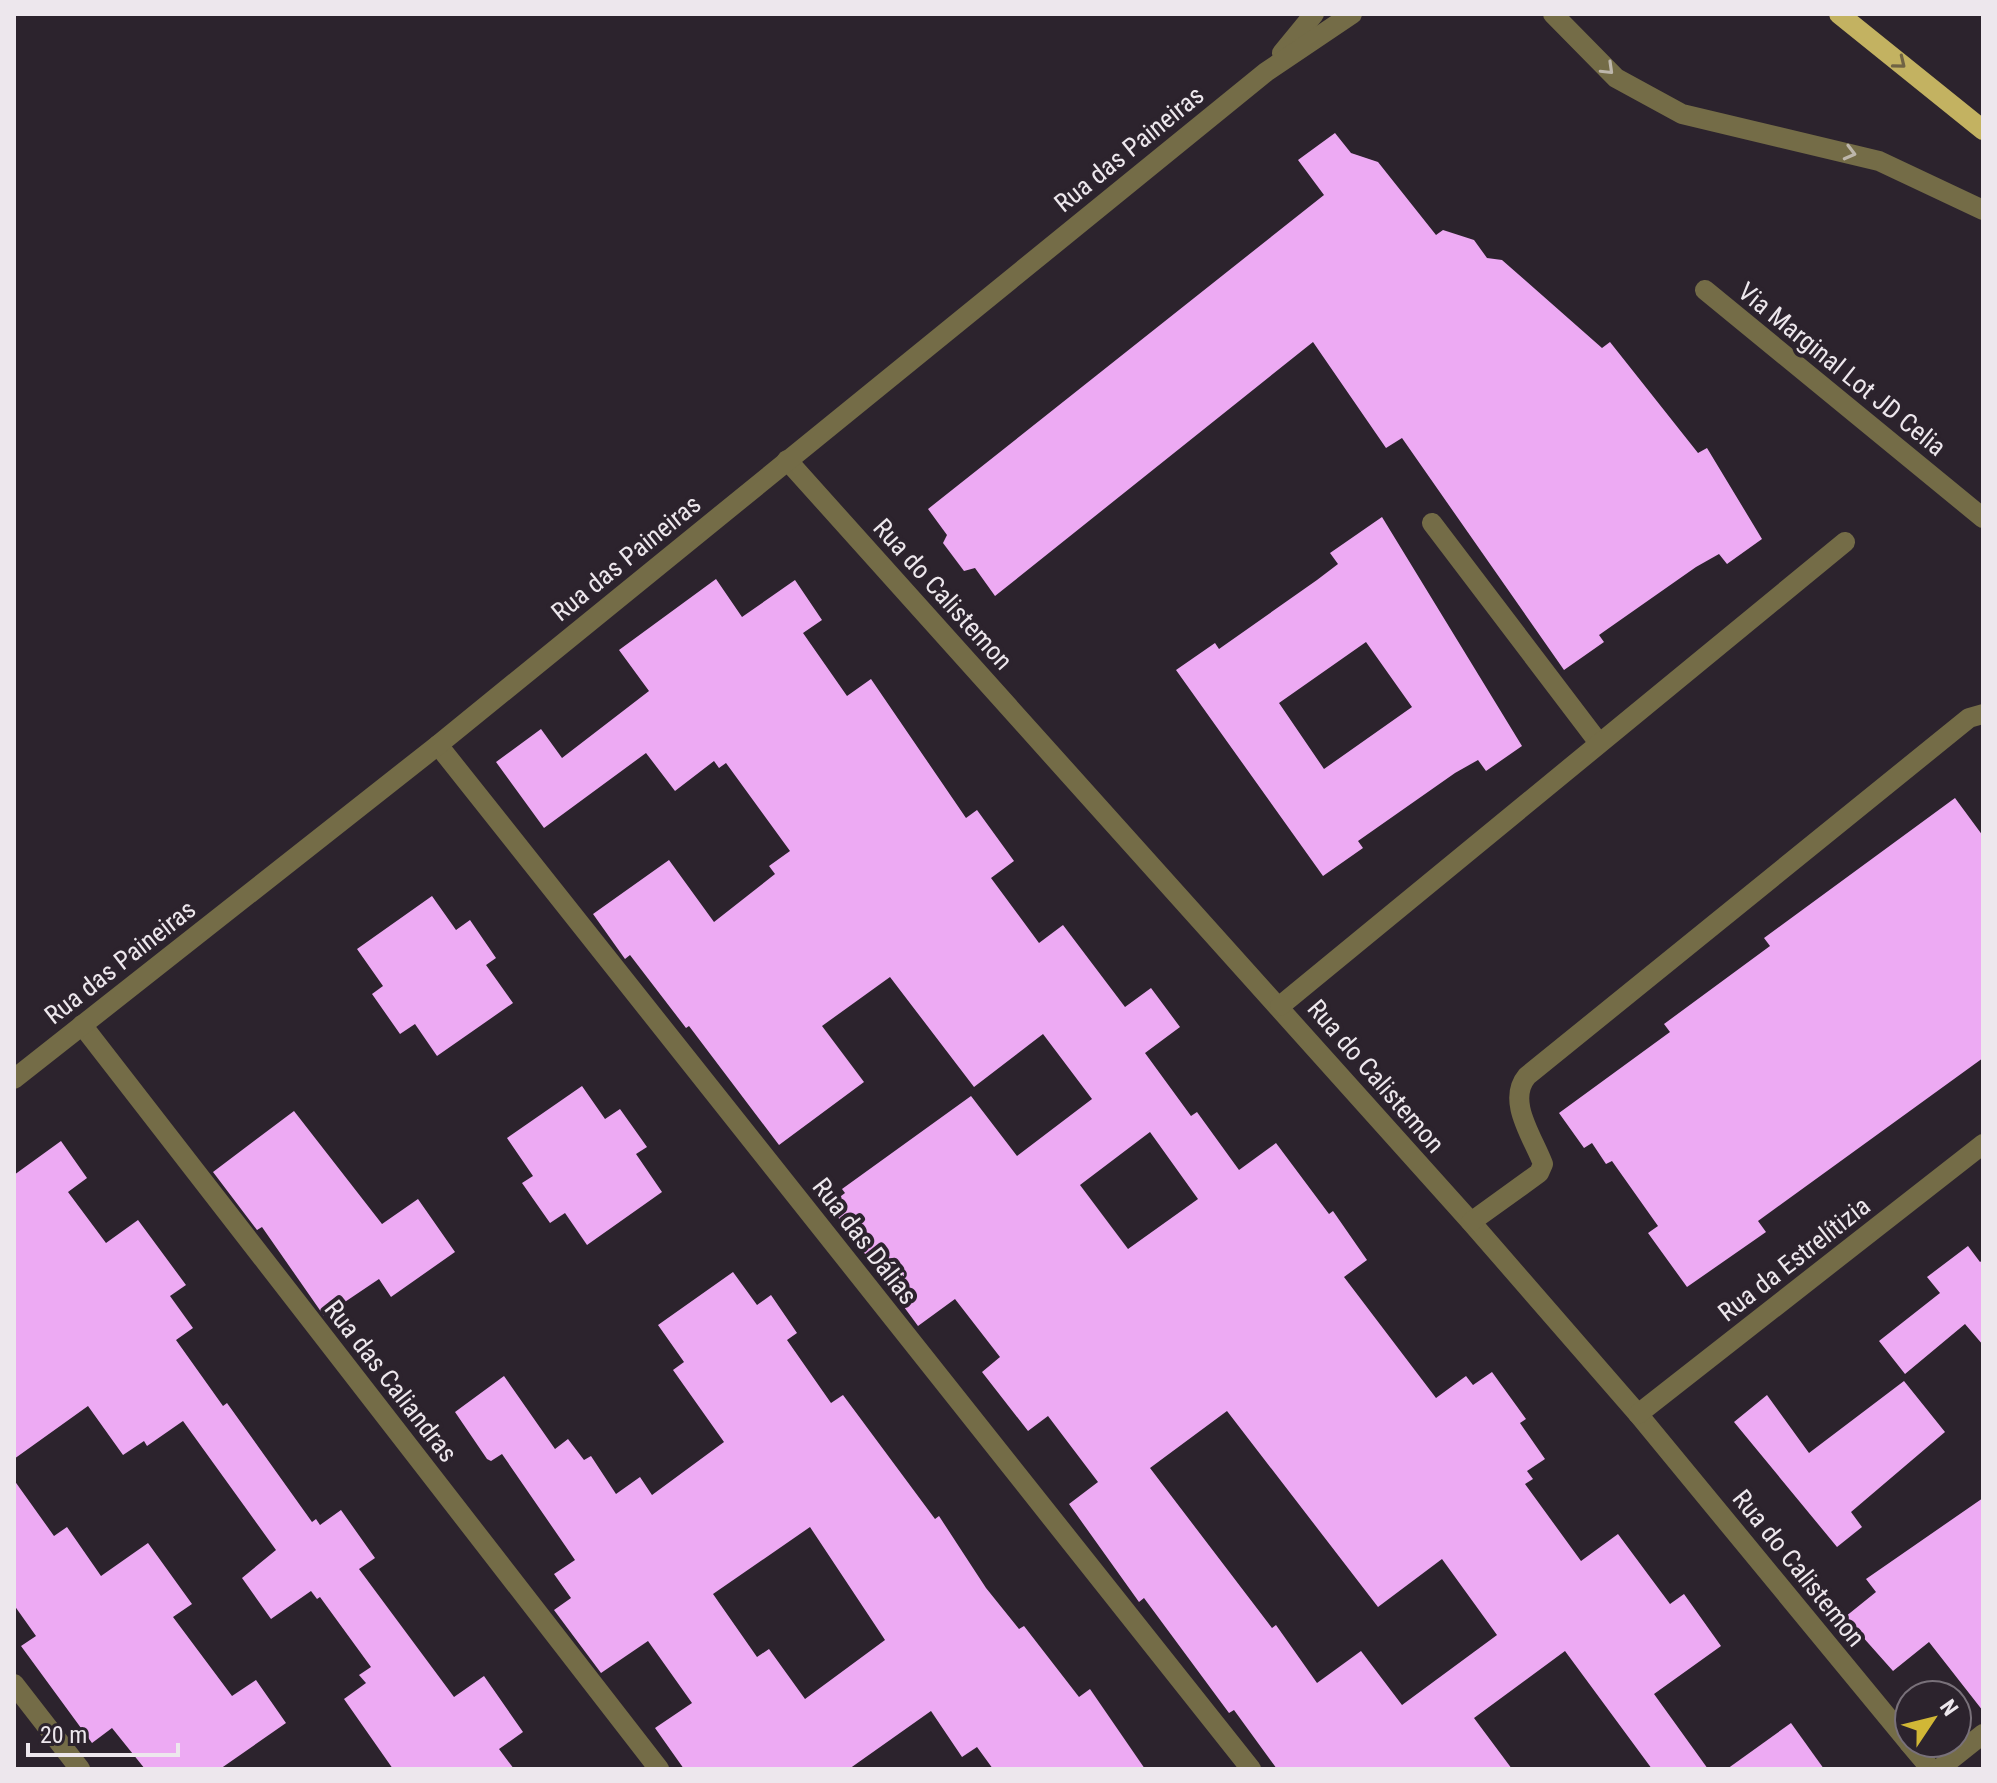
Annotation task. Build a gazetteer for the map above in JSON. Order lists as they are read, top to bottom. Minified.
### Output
{"streets":{"street":["Rua das Paineiras","Via Marginal Lot JD Celia","Rua do Calistemon","Rua das Dálias","Rua da Estrelítizia","Rua das Caliandras"]},"crossings":[["Rua das Paineiras","Rua do Calistemon"],["Rua das Paineiras","Rua das Dálias"],["Rua das Paineiras","Rua das Caliandras"],["Rua do Calistemon","Rua da Estrelítizia"]],"scale_bar":"20 m","north":"top right"}
